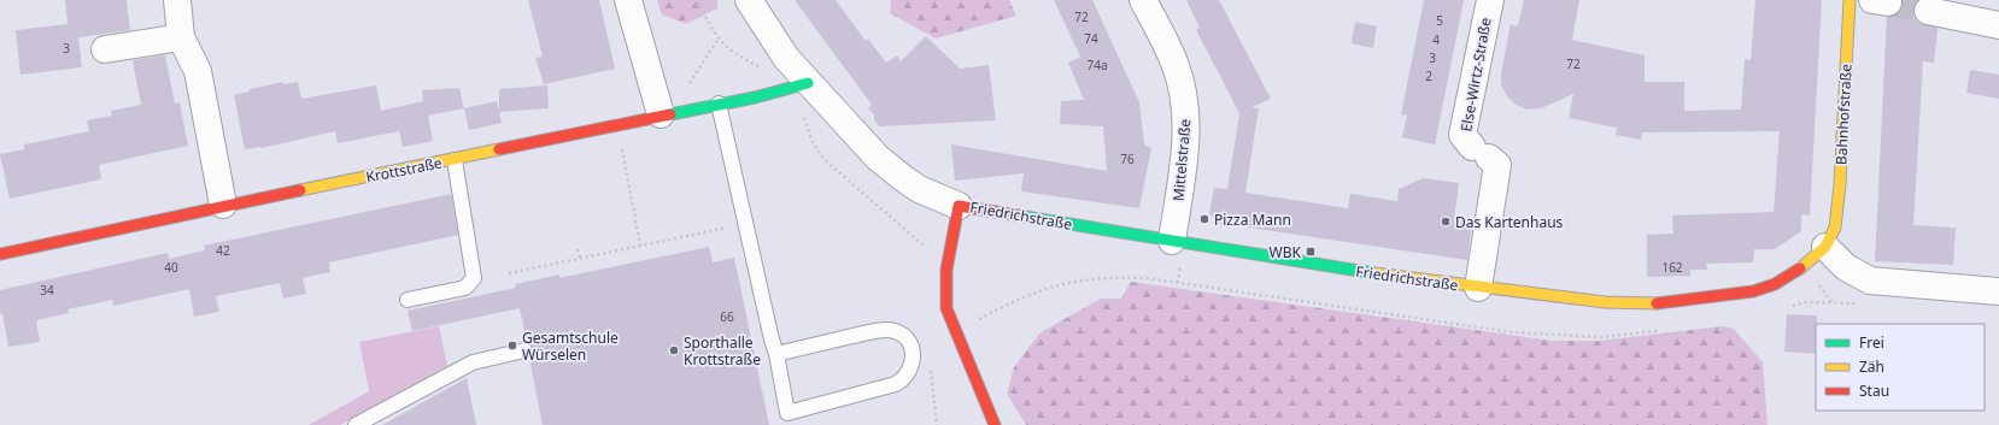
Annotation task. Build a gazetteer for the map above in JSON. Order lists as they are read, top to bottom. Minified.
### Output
{"streets":{"street":["Else-Wirtz-Straße","Bahnhofstraße","Mittelstraße","Krottstraße","Friedrichstraße"]},"crossings":[["Else-Wirtz-Straße","Friedrichstraße"],["Bahnhofstraße","Friedrichstraße"],["Mittelstraße","Friedrichstraße"],["Krottstraße","Friedrichstraße"]],"places":{"other":["Pizza Mann","Das Kartenhaus","Gesamtschule Würselen","Sporthalle Krottstraße"],"transit":["WBK"]},"house_numbers":["72","5","74","4","3","3","72","74a","2","76","42","40","162","34","66"],"legend":["Frei","Zäh","Stau"]}
